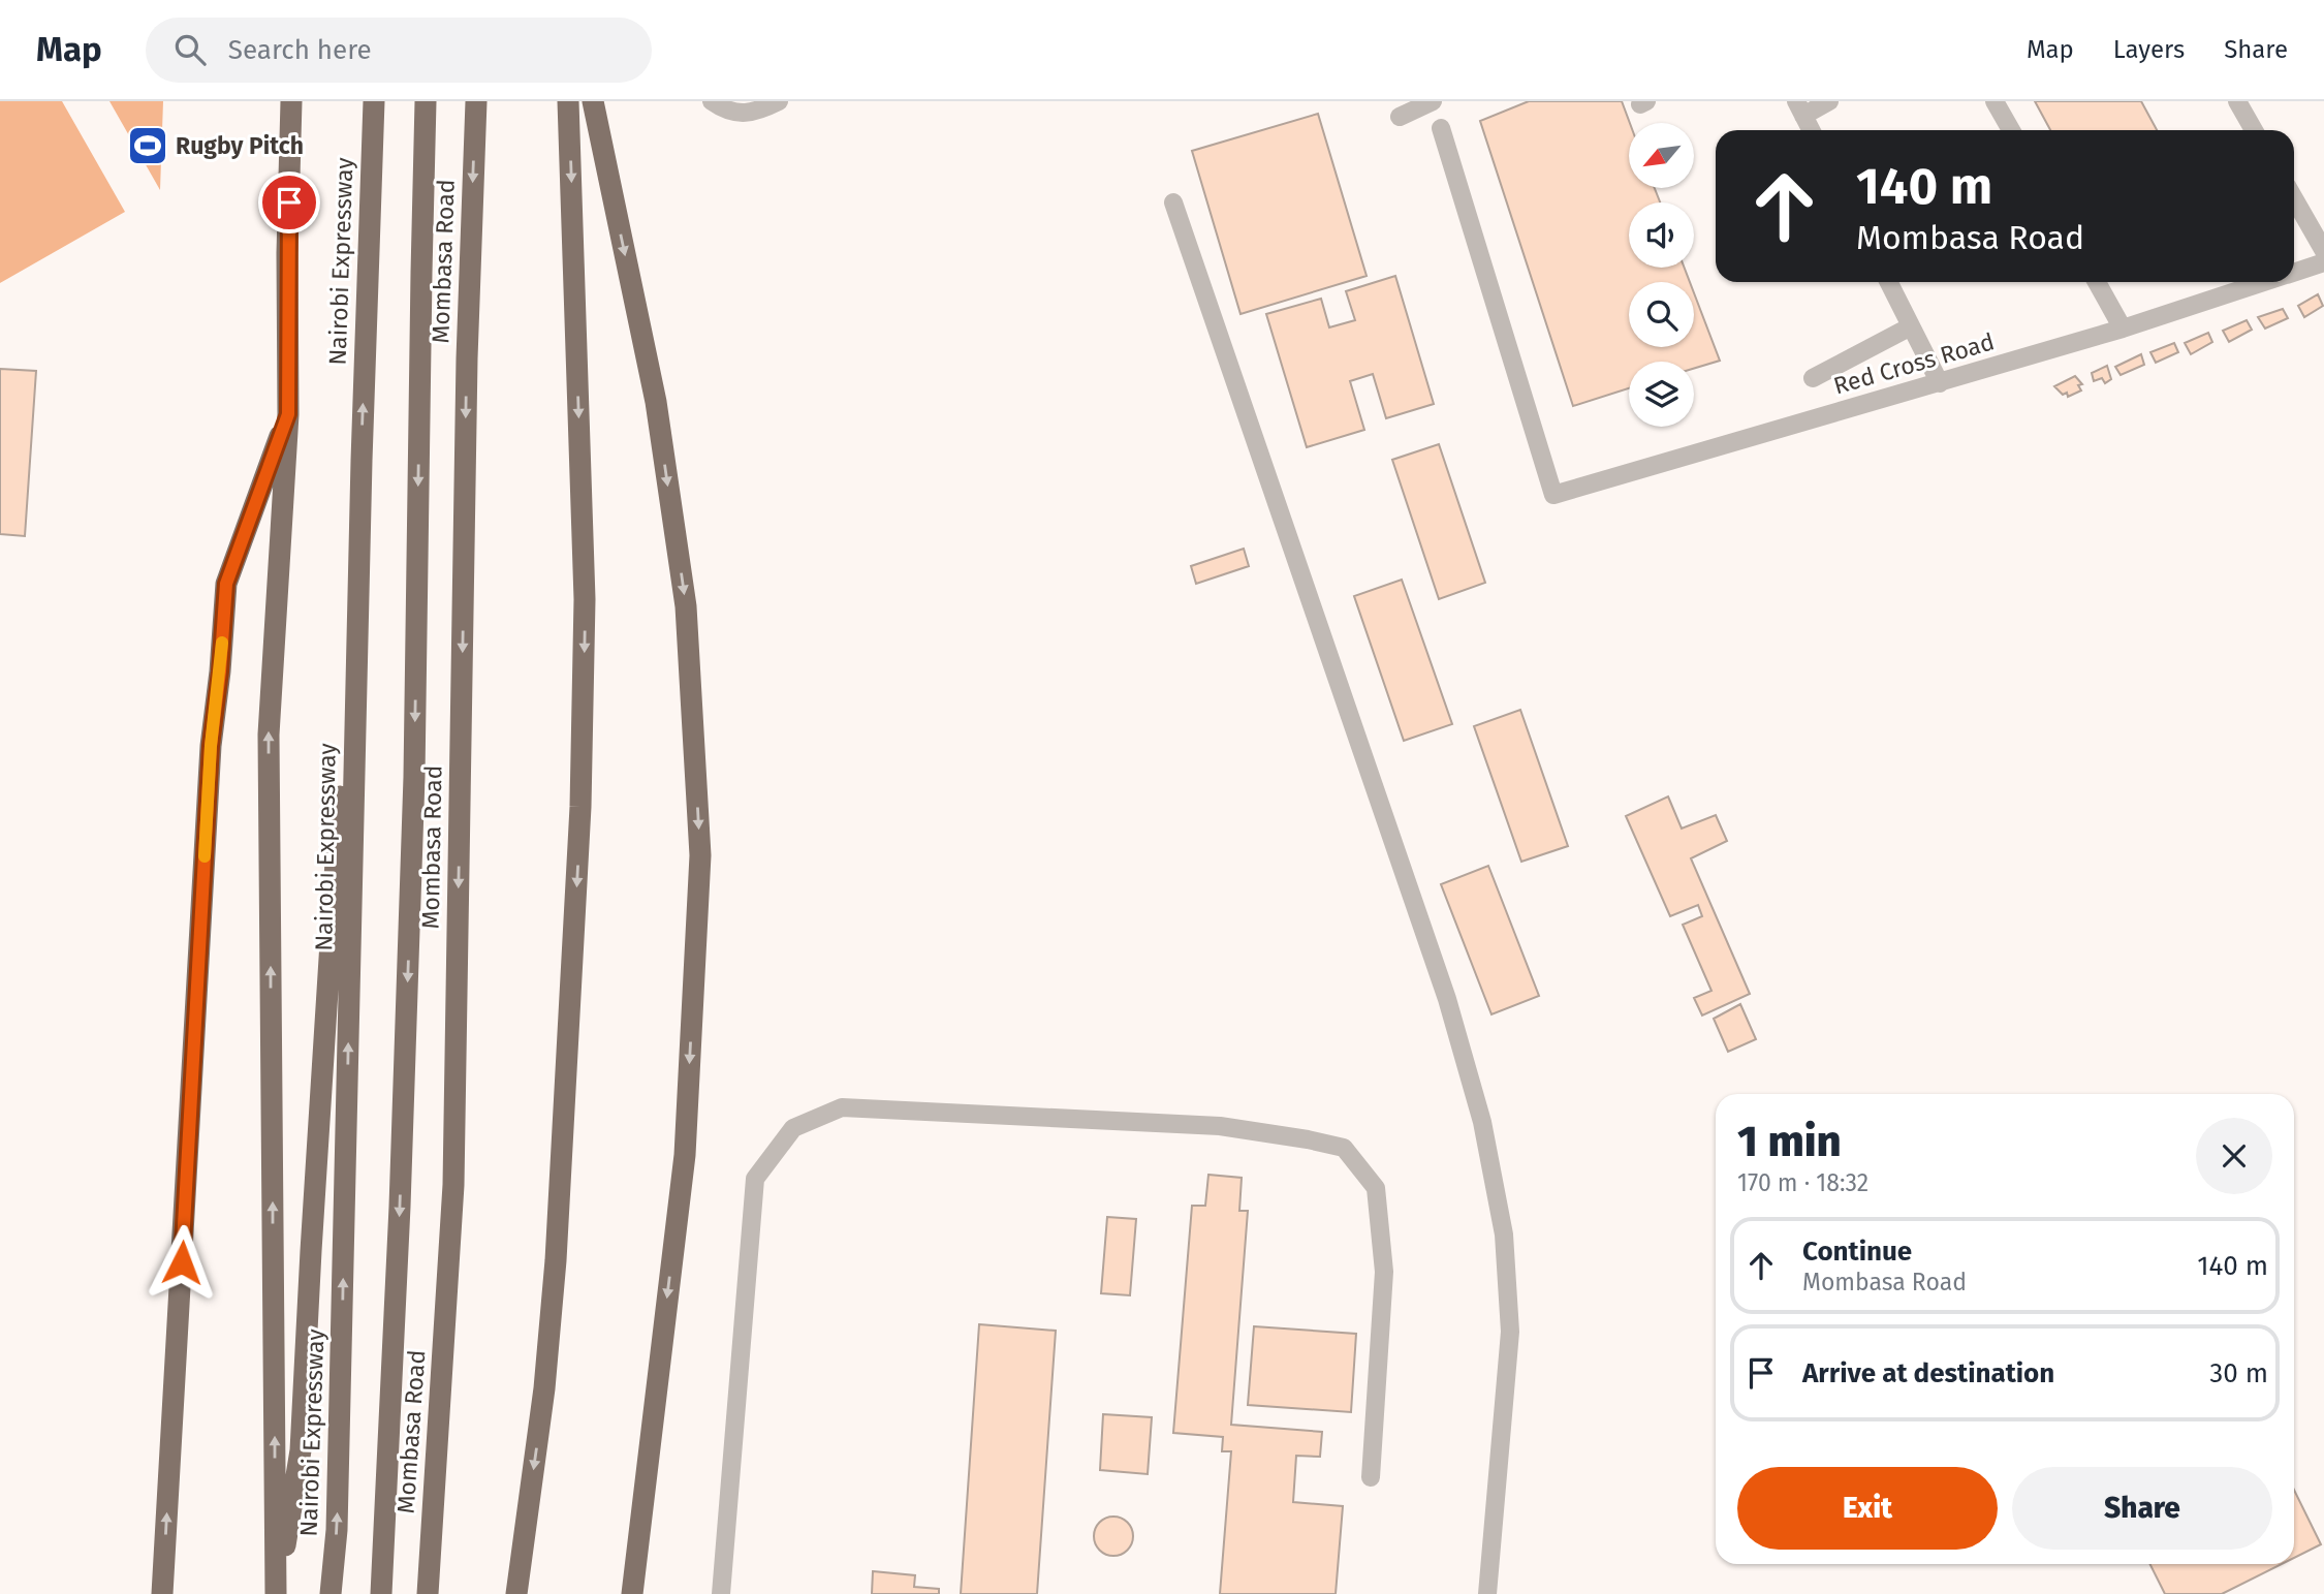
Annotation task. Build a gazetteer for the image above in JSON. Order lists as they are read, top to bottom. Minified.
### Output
{"streets":{"highway":["Nairobi Expressway","Mombasa Road"],"lane":["Red Cross Road"]},"places":{"sports":["Rugby Pitch"]},"north":"bottom left","page":{"header":"Map","search":"Search here","nav":["Map","Layers","Share"],"turn":["140 m","Mombasa Road"],"heading":["1 min","170 m · 18:32"],"list":[{"name":"Continue","note":"Mombasa Road","value":"140 m"},{"name":"Arrive at destination","value":"30 m"}],"buttons":["Exit","Share"]}}
